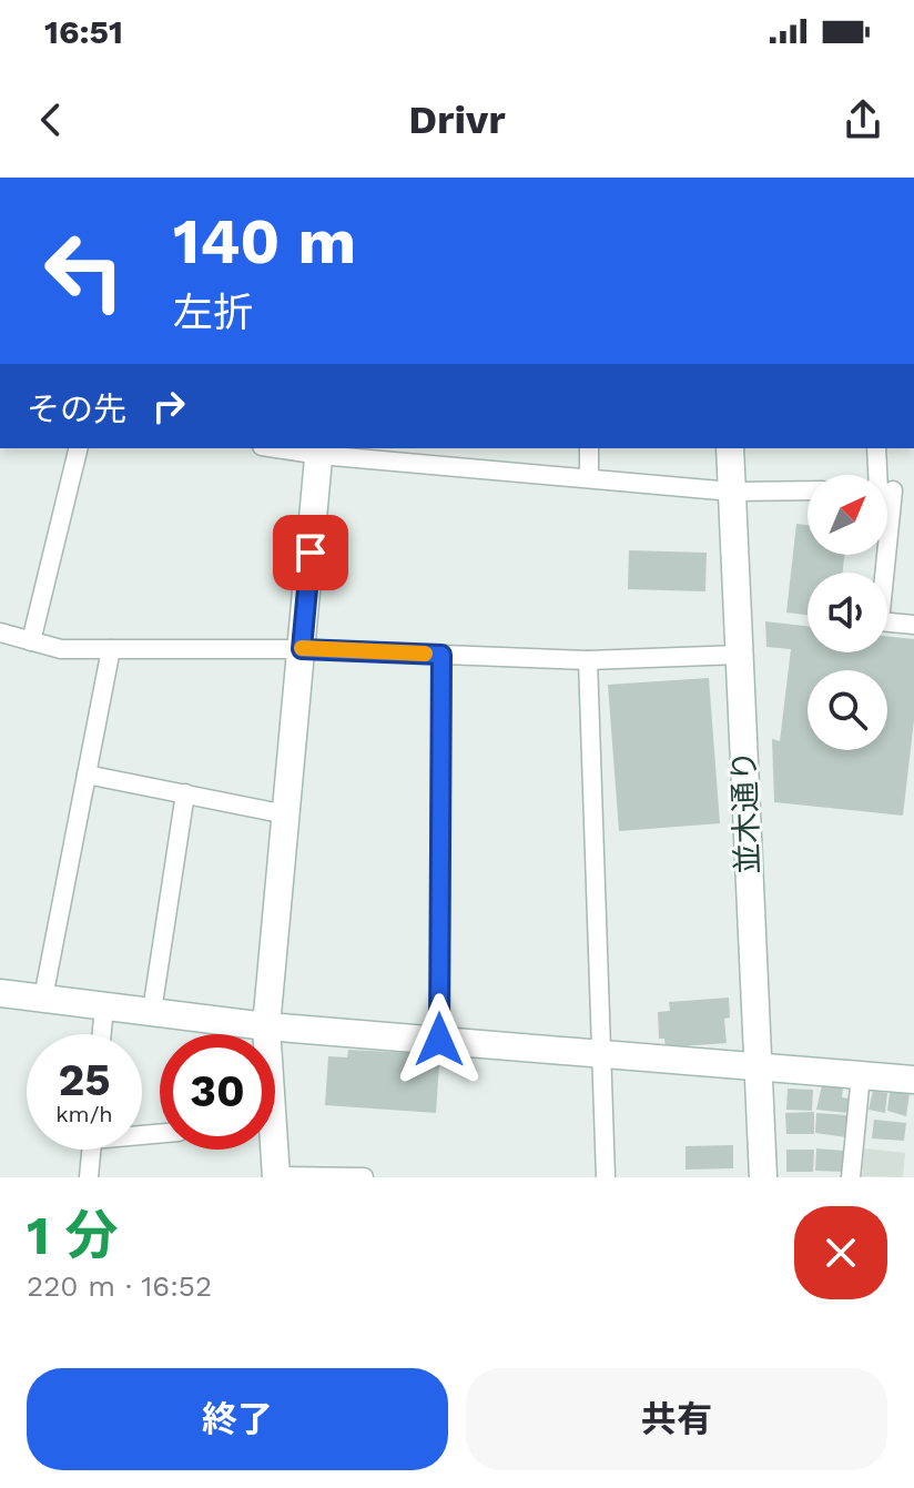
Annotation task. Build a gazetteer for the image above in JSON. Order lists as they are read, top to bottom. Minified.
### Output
{"streets":{"street":["並木通り"]},"north":"top right","page":{"status":"16:51","header":"Drivr","turn":["140 m","左折"],"then":"その先","speed":"25 km/h","limit":"30","heading":["1 分","220 m · 16:52"],"buttons":["終了","共有"]}}
